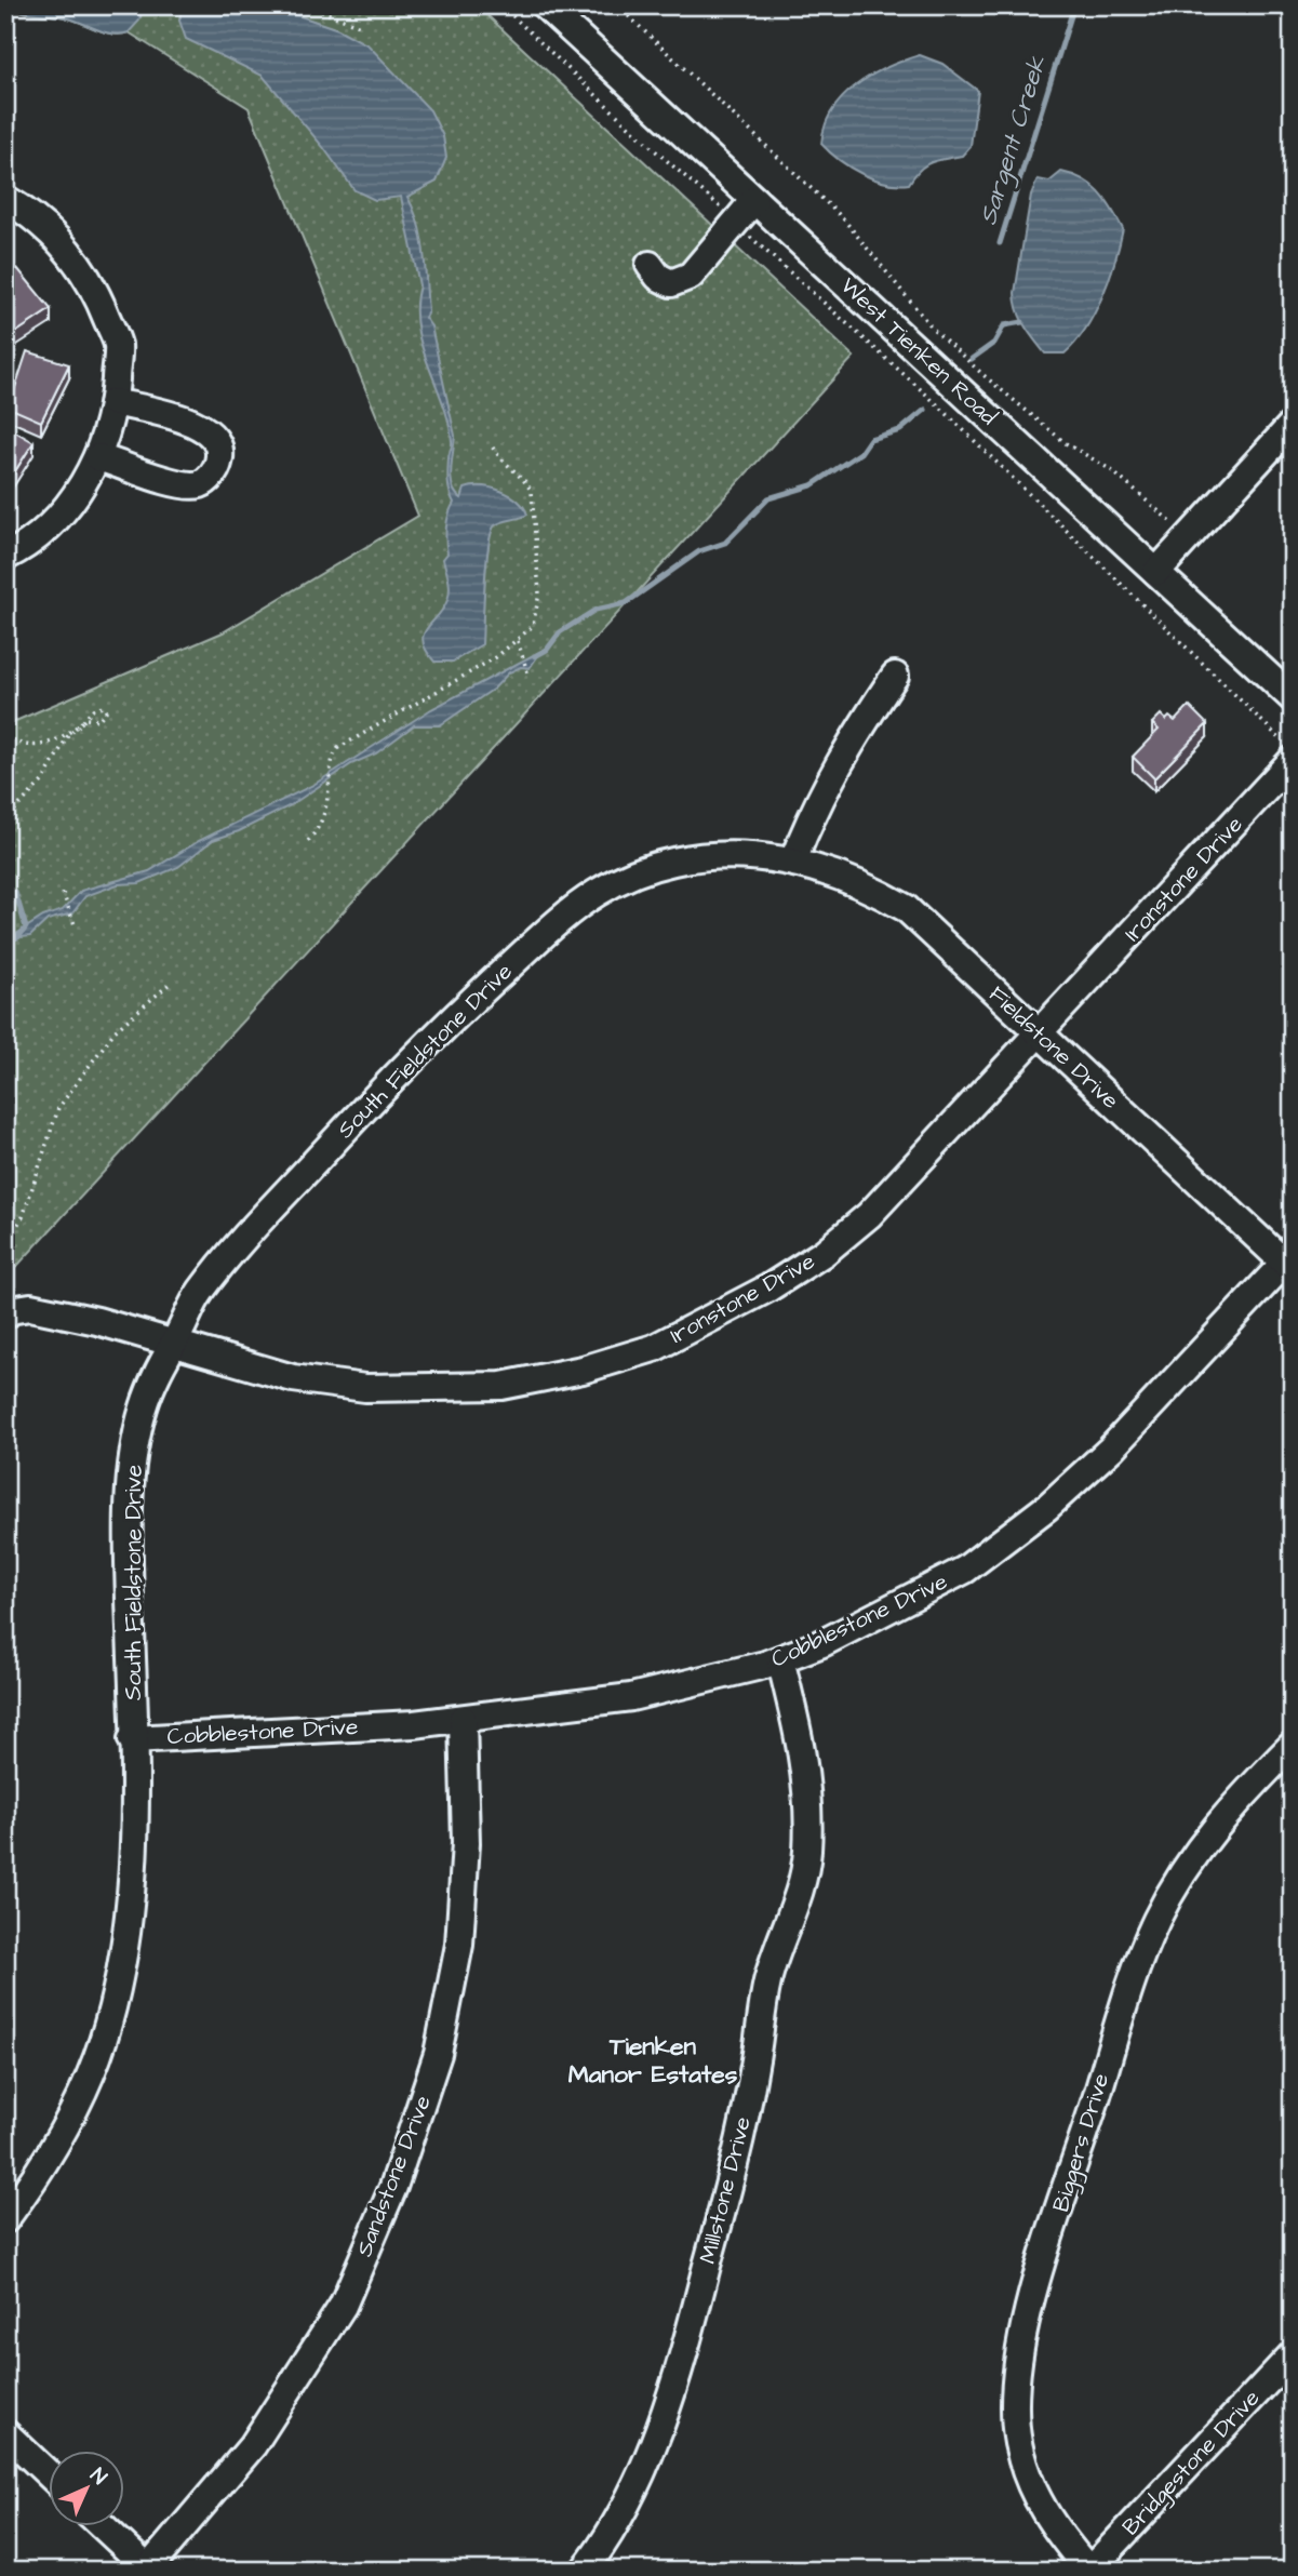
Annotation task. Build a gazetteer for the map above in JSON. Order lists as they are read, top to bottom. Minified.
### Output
{"streets":{"street":["West Tienken Road","Ironstone Drive","Fieldstone Drive","South Fieldstone Drive","Cobblestone Drive","Biggers Drive","Sandstone Drive","Millstone Drive","Bridgestone Drive"]},"crossings":[["Ironstone Drive","Fieldstone Drive"],["Ironstone Drive","South Fieldstone Drive"],["Fieldstone Drive","South Fieldstone Drive"],["Fieldstone Drive","Cobblestone Drive"],["South Fieldstone Drive","Cobblestone Drive"],["Cobblestone Drive","Sandstone Drive"],["Cobblestone Drive","Millstone Drive"],["Biggers Drive","Bridgestone Drive"]],"districts":["Tienken Manor Estates"],"water":["Sargent Creek"],"north":"top right"}
